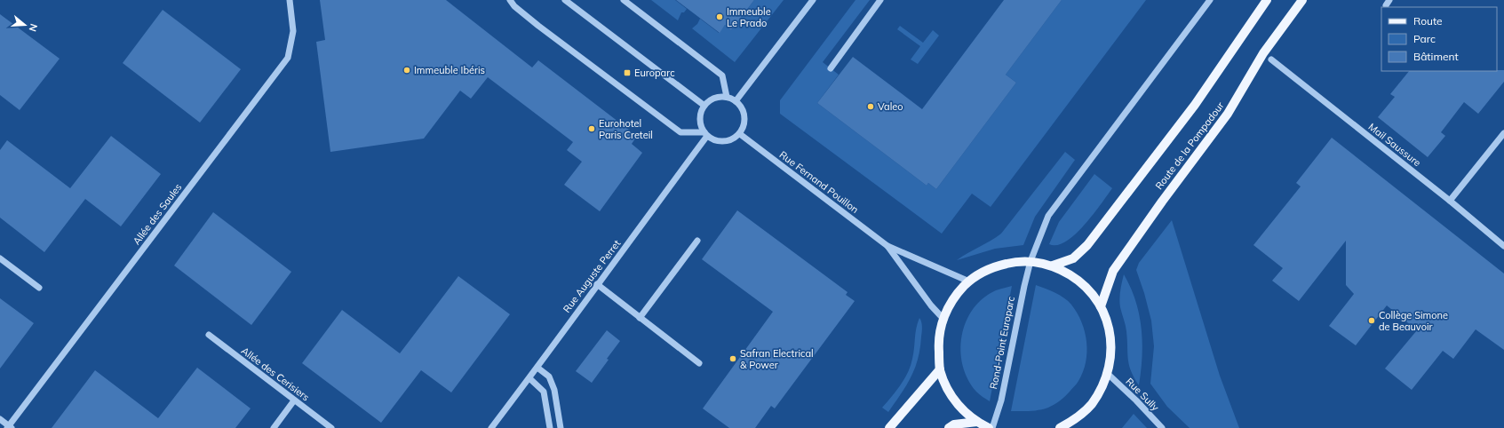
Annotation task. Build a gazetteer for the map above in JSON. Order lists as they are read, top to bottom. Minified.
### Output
{"streets":{"main road":["Route de la Pompadour"],"street":["Mail Saussure","Rue Fernand Pouillon","Allée des Saules","Rue Auguste Perret","Rond-Point Europarc","Allée des Cerisiers","Rue Sully"]},"crossings":[["Rue Fernand Pouillon","Rue Auguste Perret"]],"places":{"other":["Immeuble Le Prado","Immeuble Ibéris","Valeo","Eurohotel Paris Creteil","Collège Simone de Beauvoir","Safran Electrical & Power"],"transit":["Europarc"]},"legend":["Route","Parc","Bâtiment"],"north":"right"}
